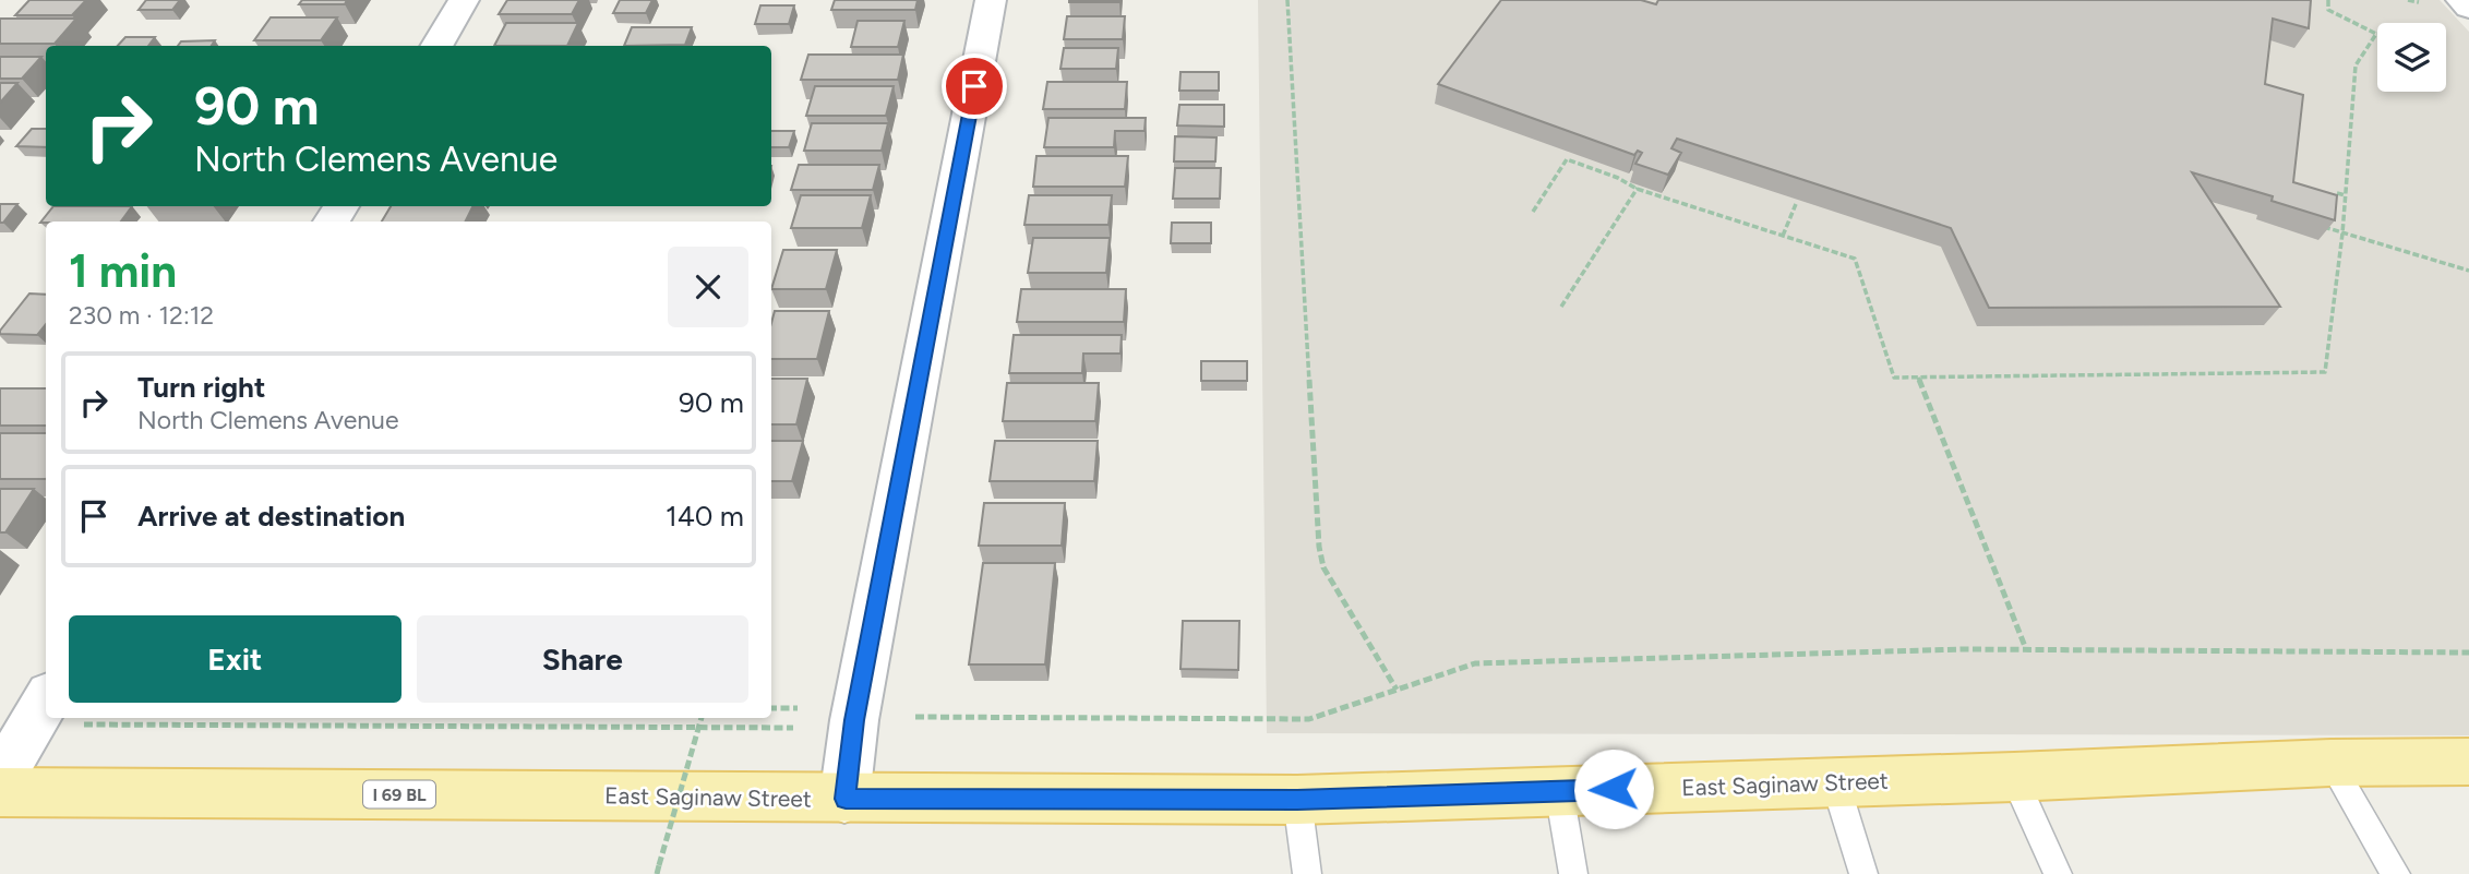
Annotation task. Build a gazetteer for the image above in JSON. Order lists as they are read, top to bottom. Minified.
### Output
{"streets":{"main road":["East Saginaw Street","I 69 BL"]},"page":{"turn":["90 m","North Clemens Avenue"],"heading":["1 min","230 m · 12:12"],"list":[{"name":"Turn right","note":"North Clemens Avenue","value":"90 m"},{"name":"Arrive at destination","value":"140 m"}],"buttons":["Exit","Share"]}}
